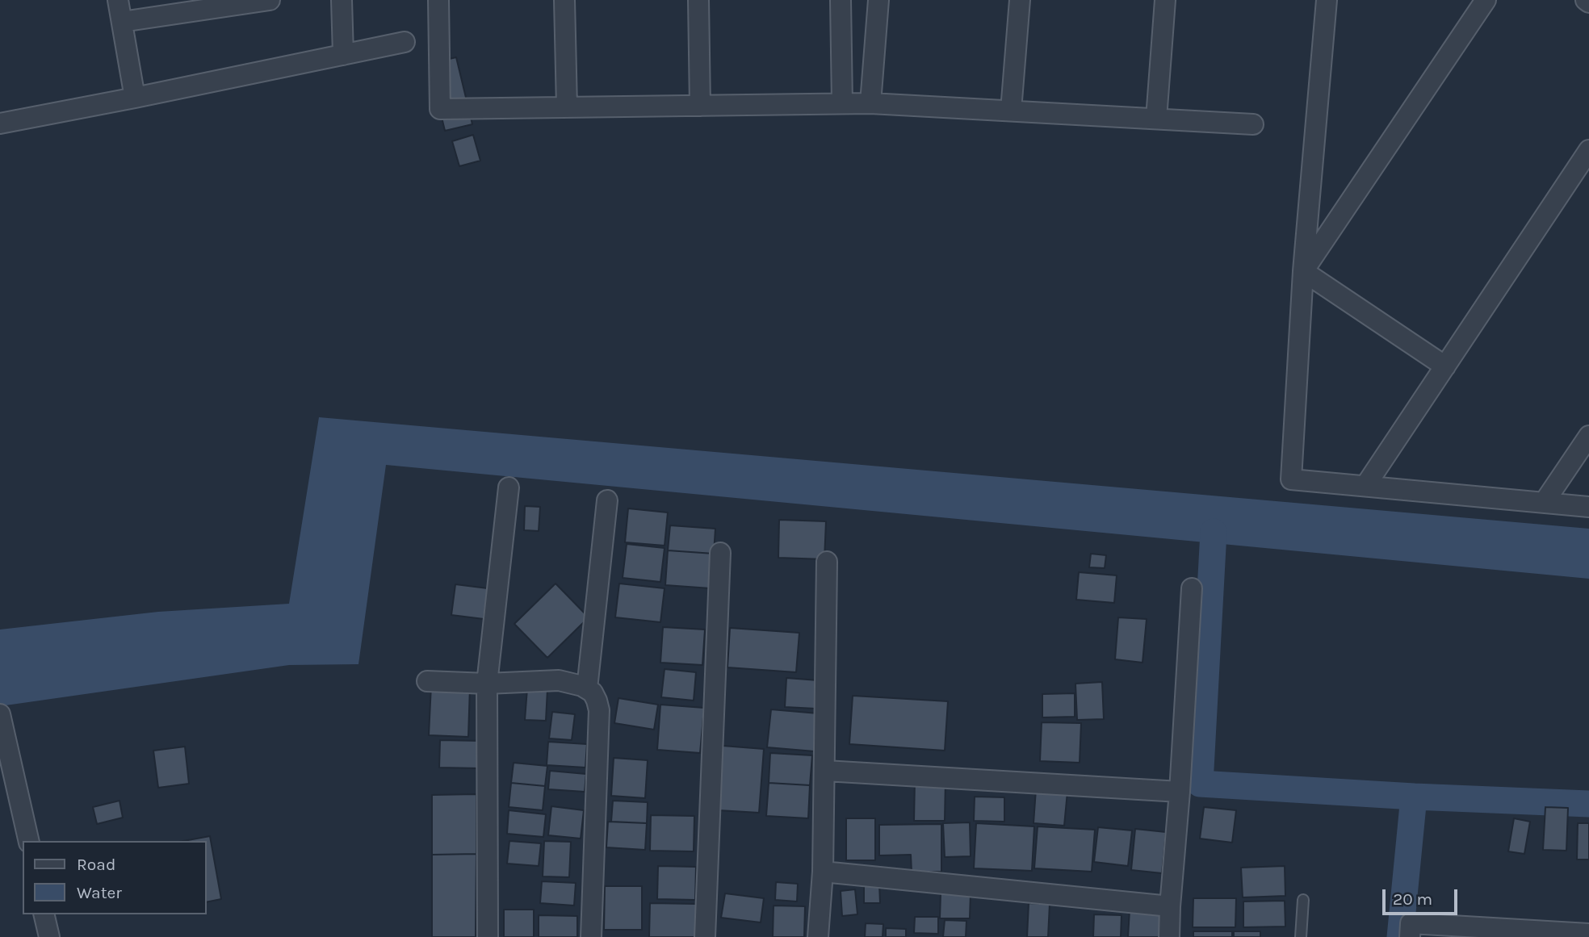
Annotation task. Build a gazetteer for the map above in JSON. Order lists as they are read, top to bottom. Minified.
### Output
{"legend":["Road","Water"],"scale_bar":"20 m"}
